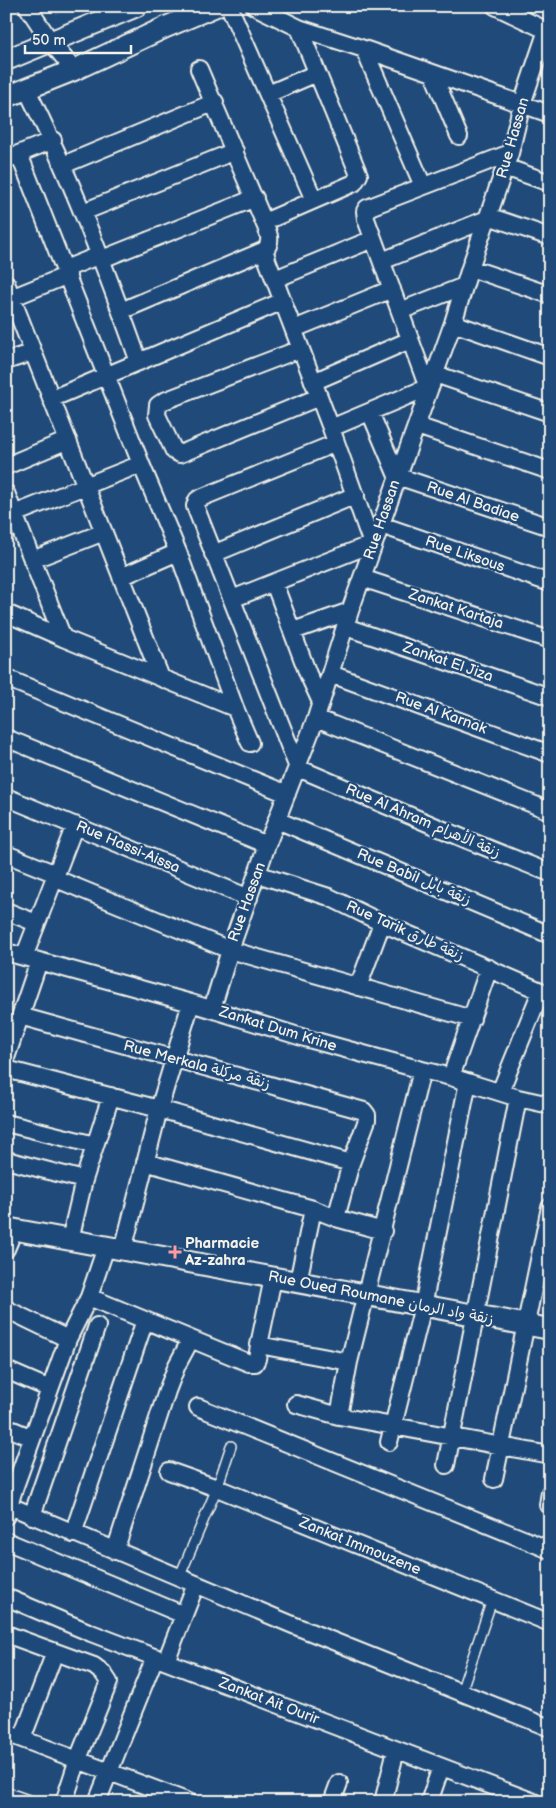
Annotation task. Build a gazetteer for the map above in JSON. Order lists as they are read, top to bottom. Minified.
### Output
{"streets":{"street":["Rue Hassan","Rue Al Badiae","Rue Liksous","Zankat Kartaja","Zankat El Jiza","Rue Al Karnak","Rue Al Ahram زنقة الأهرام","Rue Hassi-Aissa","Rue Babil زنقة بابل","Rue Tarik زنقة طارق","Zankat Dum Krine","Rue Merkala زنقة مركلة","Rue Oued Roumane زنقة واد الرمان","Zankat Immouzene","Zankat Ait Ourir"]},"crossings":[["Rue Hassan","Rue Al Badiae"],["Rue Hassan","Rue Liksous"],["Rue Hassan","Zankat Kartaja"],["Rue Hassan","Zankat El Jiza"],["Rue Hassan","Rue Al Karnak"],["Rue Hassan","Rue Al Ahram زنقة الأهرام"],["Rue Hassan","Rue Hassi-Aissa"],["Rue Hassan","Rue Babil زنقة بابل"],["Rue Hassan","Rue Tarik زنقة طارق"],["Rue Hassan","Zankat Dum Krine"]],"places":{"health":["Pharmacie Az-zahra"]},"scale_bar":"50 m"}
